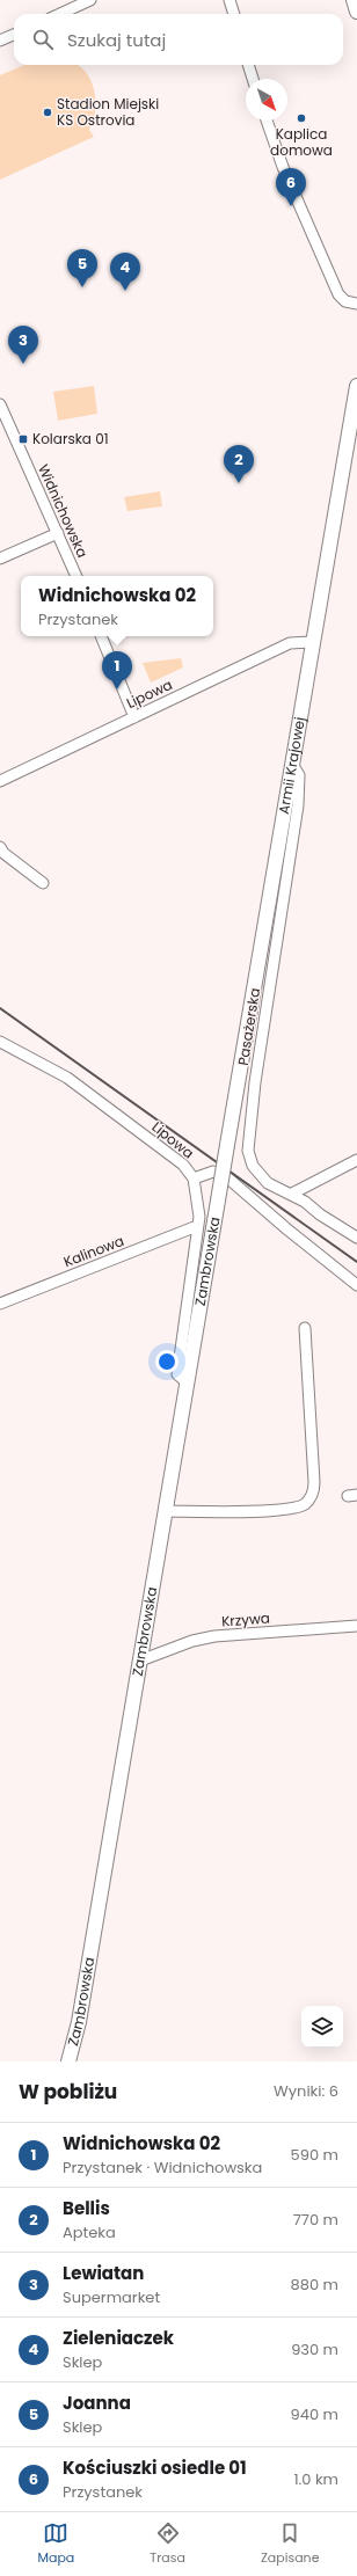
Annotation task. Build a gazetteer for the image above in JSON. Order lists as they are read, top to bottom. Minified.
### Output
{"streets":{"main road":["Armii Krajowej","Zambrowska"],"street":["Widnichowska","Lipowa","Pasażerska","Kalinowa","Krzywa"]},"crossings":[["Lipowa","Armii Krajowej"],["Lipowa","Kalinowa"],["Lipowa","Zambrowska"],["Armii Krajowej","Pasażerska"],["Armii Krajowej","Zambrowska"],["Zambrowska","Krzywa"]],"places":{"other":["Stadion Miejski KS Ostrovia","Kaplica domowa"],"transit":["Kolarska 01"]},"north":"bottom right","page":{"search":"Szukaj tutaj","pins":["6","5","4","3","2","1"],"popup":["Widnichowska 02","Przystanek"],"heading":["W pobliżu","Wyniki: 6"],"list":[{"mark":"1","name":"Widnichowska 02","note":"Przystanek · Widnichowska","value":"590 m"},{"mark":"2","name":"Bellis","note":"Apteka","value":"770 m"},{"mark":"3","name":"Lewiatan","note":"Supermarket","value":"880 m"},{"mark":"4","name":"Zieleniaczek","note":"Sklep","value":"930 m"},{"mark":"5","name":"Joanna","note":"Sklep","value":"940 m"},{"mark":"6","name":"Kościuszki osiedle 01","note":"Przystanek","value":"1.0 km"}],"nav":["Mapa","Trasa","Zapisane"]}}
